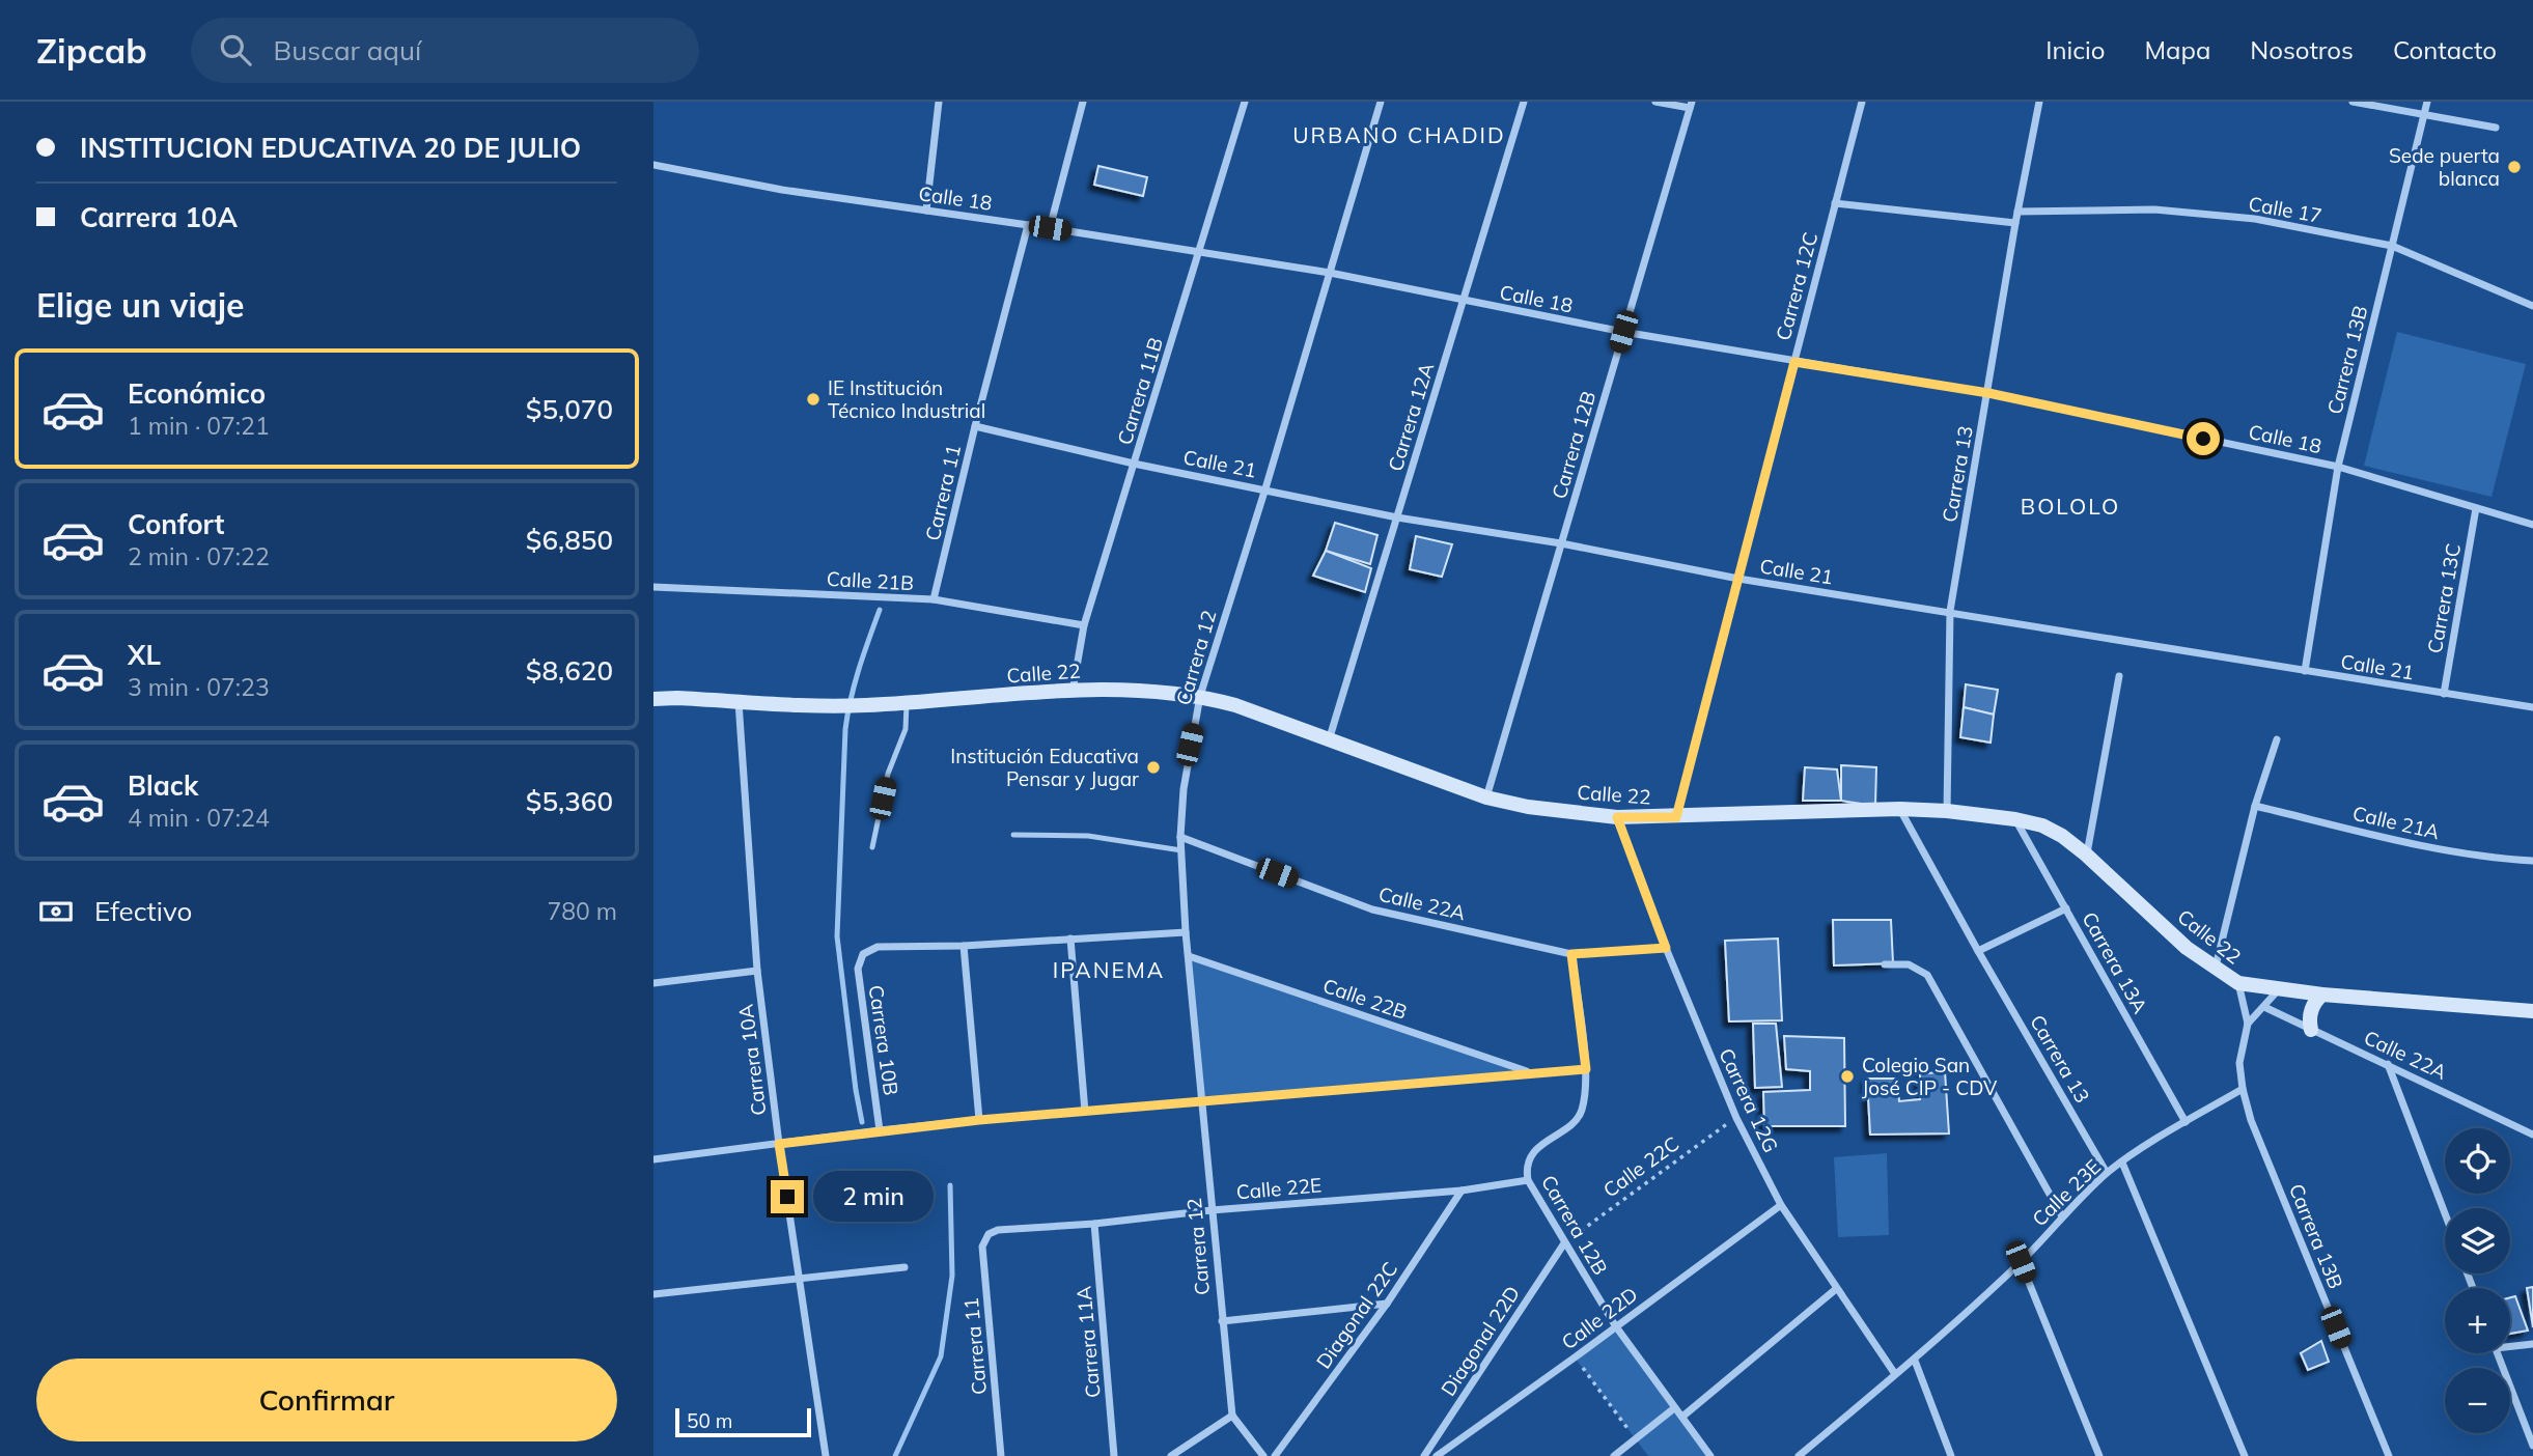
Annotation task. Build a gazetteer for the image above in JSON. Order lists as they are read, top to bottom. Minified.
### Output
{"streets":{"street":["Calle 18","Calle 17","Carrera 12C","Carrera 13B","Carrera 11B","Carrera 12A","Carrera 12B","Calle 21","Carrera 13","Carrera 11","Calle 21B","Carrera 13C","Carrera 12","Calle 22","Calle 21A","Calle 22A","Carrera 13A","Calle 22B","Carrera 10B","Carrera 10A","Carrera 12G","Calle 22E","Calle 23E","Diagonal 22C","Calle 22D","Diagonal 22D","Carrera 11A"],"path":["Calle 22C"]},"crossings":[["Calle 18","Carrera 12C"],["Calle 18","Carrera 13B"],["Calle 18","Carrera 11B"],["Calle 18","Carrera 12A"],["Calle 18","Carrera 12B"],["Calle 18","Carrera 13"],["Calle 18","Carrera 11"],["Calle 18","Carrera 13C"],["Calle 18","Carrera 12"],["Calle 17","Carrera 13B"],["Calle 17","Carrera 13"],["Carrera 12C","Calle 21"],["Carrera 12C","Calle 22"],["Carrera 13B","Calle 21"],["Carrera 13B","Calle 22"],["Carrera 13B","Calle 23E"],["Carrera 11B","Calle 21"],["Carrera 11B","Calle 21B"],["Carrera 11B","Calle 22"],["Carrera 12A","Calle 21"],["Carrera 12A","Calle 22"],["Carrera 12B","Calle 21"],["Carrera 12B","Calle 22"],["Carrera 12B","Calle 22A"],["Carrera 12B","Calle 22C"],["Carrera 12B","Calle 22E"],["Carrera 12B","Calle 22D"],["Carrera 12B","Diagonal 22D"],["Calle 21","Carrera 13"],["Calle 21","Carrera 11"],["Calle 21","Carrera 13C"],["Calle 21","Carrera 12"],["Carrera 13","Calle 22"],["Carrera 13","Calle 23E"],["Carrera 11","Calle 21B"],["Carrera 11","Calle 22E"],["Carrera 12","Calle 22"],["Carrera 12","Calle 22A"],["Carrera 12","Calle 22B"],["Carrera 12","Calle 22E"],["Calle 22","Carrera 13A"],["Calle 22","Carrera 10A"],["Calle 22","Carrera 12G"],["Calle 22A","Carrera 12G"],["Carrera 13A","Calle 23E"],["Carrera 12G","Calle 22C"],["Carrera 12G","Calle 23E"],["Carrera 12G","Calle 22D"],["Calle 22C","Diagonal 22D"],["Calle 22E","Diagonal 22C"],["Calle 22E","Carrera 11A"]],"districts":["URBANO CHADID","BOLOLO","IPANEMA"],"places":["Sede puerta blanca","IE Institución Técnico Industrial","Institución Educativa Pensar y Jugar","Colegio San José CIP - CDV"],"scale_bar":"50 m","page":{"header":"Zipcab","search":"Buscar aquí","nav":["Inicio","Mapa","Nosotros","Contacto"],"banner":["INSTITUCION EDUCATIVA 20 DE JULIO","Carrera 10A"],"heading":"Elige un viaje","list":[{"name":"Económico","note":"1 min · 07:21","value":"$5,070"},{"name":"Confort","note":"2 min · 07:22","value":"$6,850"},{"name":"XL","note":"3 min · 07:23","value":"$8,620"},{"name":"Black","note":"4 min · 07:24","value":"$5,360"}],"pay":["Efectivo","780 m"],"map_buttons":["+","−"],"bubble":"2 min","buttons":"Confirmar","scale":"50 m"}}
